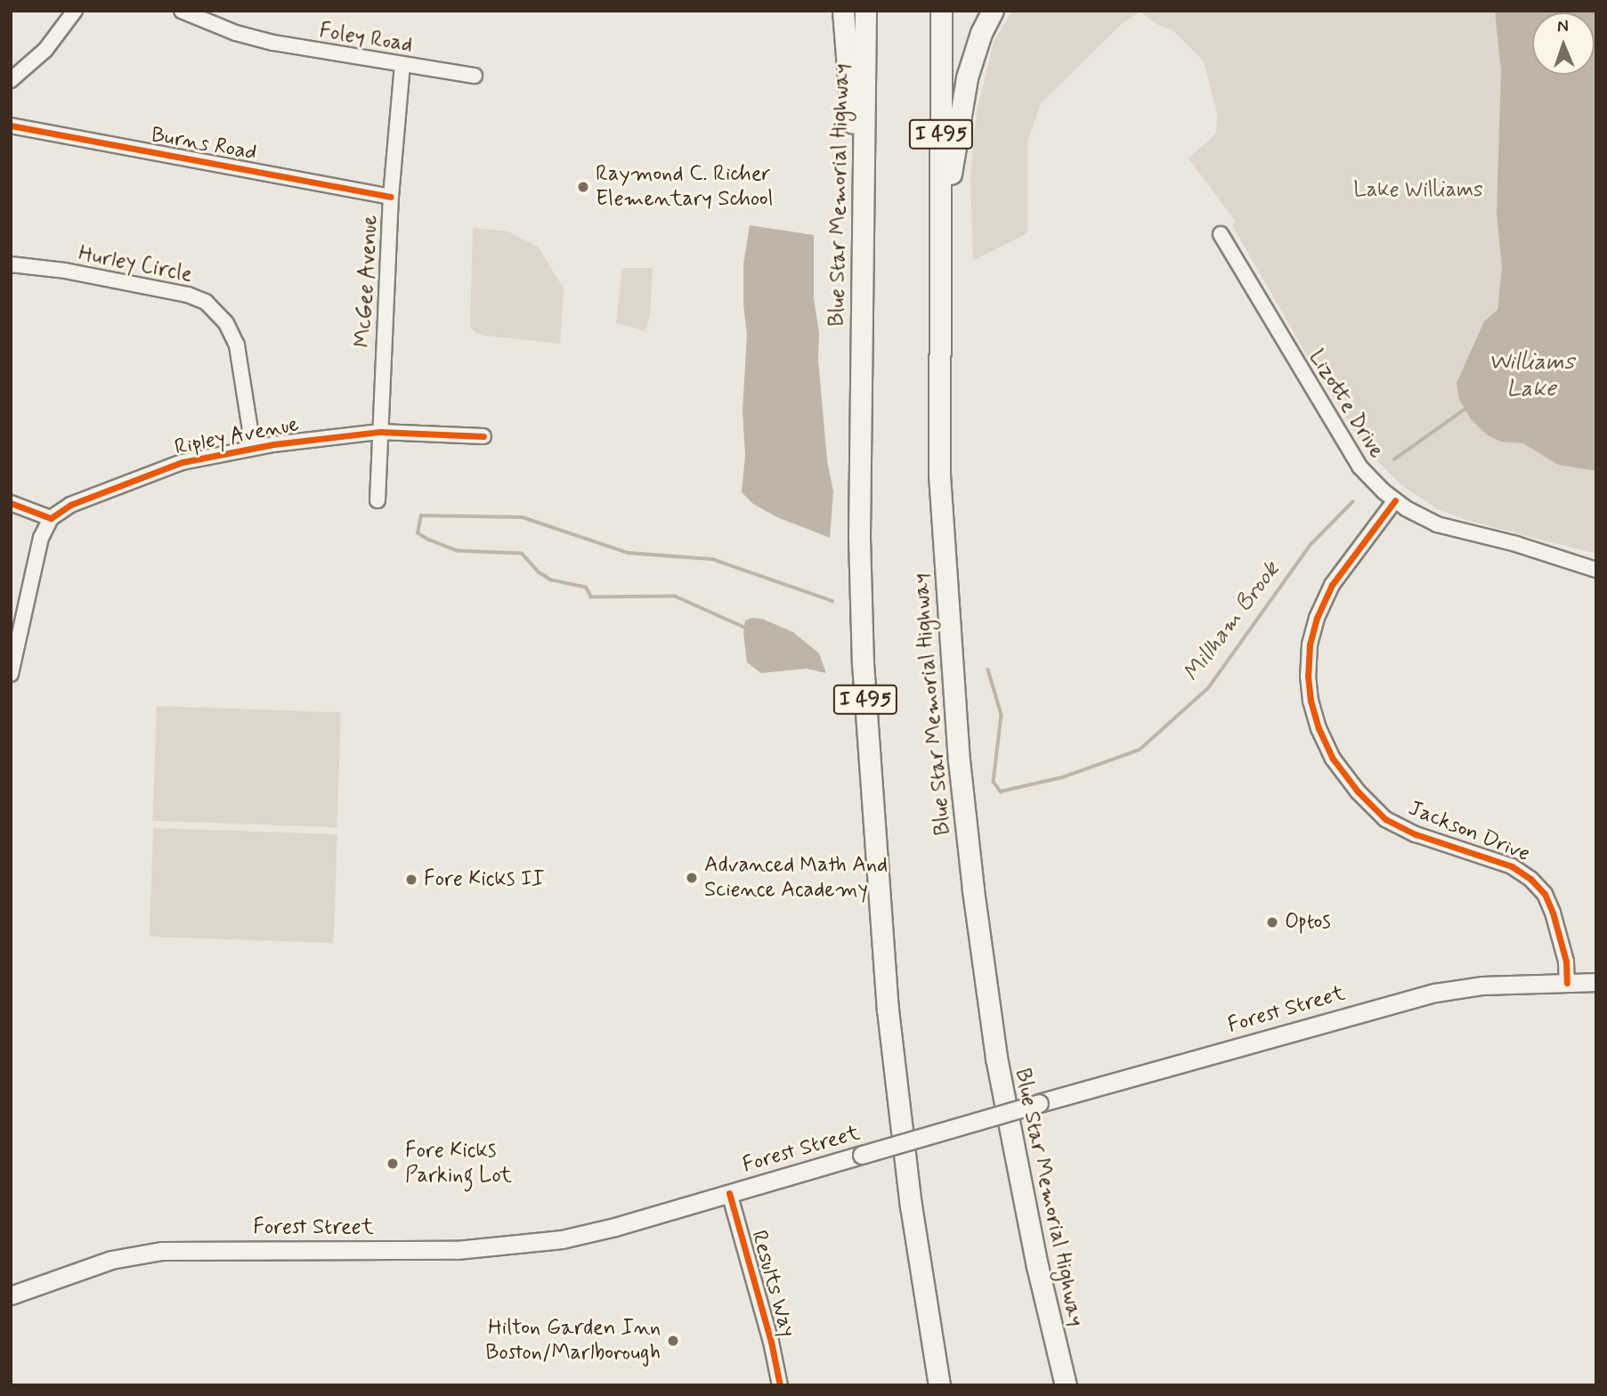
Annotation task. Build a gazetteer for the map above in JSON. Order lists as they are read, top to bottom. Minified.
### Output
{"streets":{"highway":["I 495","Blue Star Memorial Highway"],"main road":["Forest Street"],"street":["Foley Road","Burns Road","Hurley Circle","McGee Avenue","Lizotte Drive","Ripley Avenue","Jackson Drive","Results Way"]},"crossings":[["Foley Road","McGee Avenue"],["Burns Road","McGee Avenue"],["Hurley Circle","Ripley Avenue"],["McGee Avenue","Ripley Avenue"],["Lizotte Drive","Jackson Drive"],["Jackson Drive","Forest Street"],["Forest Street","Results Way"]],"water":["Williams Lake","Millham Brook"],"parks":["Lake Williams"],"places":["Raymond C. Richer Elementary School","Advanced Math And Science Academy","Fore Kicks II","Optos","Fore Kicks Parking Lot","Hilton Garden Inn Boston/Marlborough"],"north":"top"}
